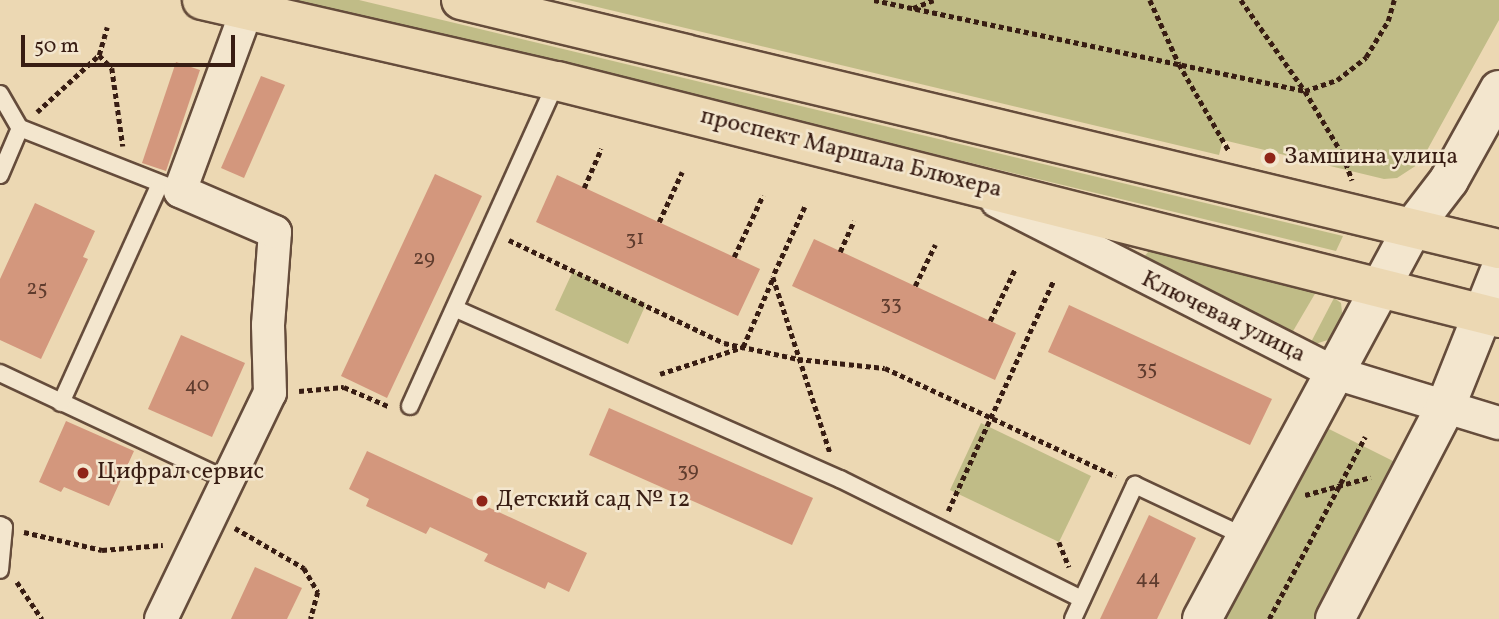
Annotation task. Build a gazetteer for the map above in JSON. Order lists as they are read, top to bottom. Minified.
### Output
{"streets":{"main road":["проспект Маршала Блюхера"],"street":["Ключевая улица"]},"crossings":[["проспект Маршала Блюхера","Ключевая улица"]],"places":["Замшина улица","Цифрал сервис","Детский сад № 12"],"house_numbers":["31","29","25","33","35","40","39","44"],"scale_bar":"50 m"}
